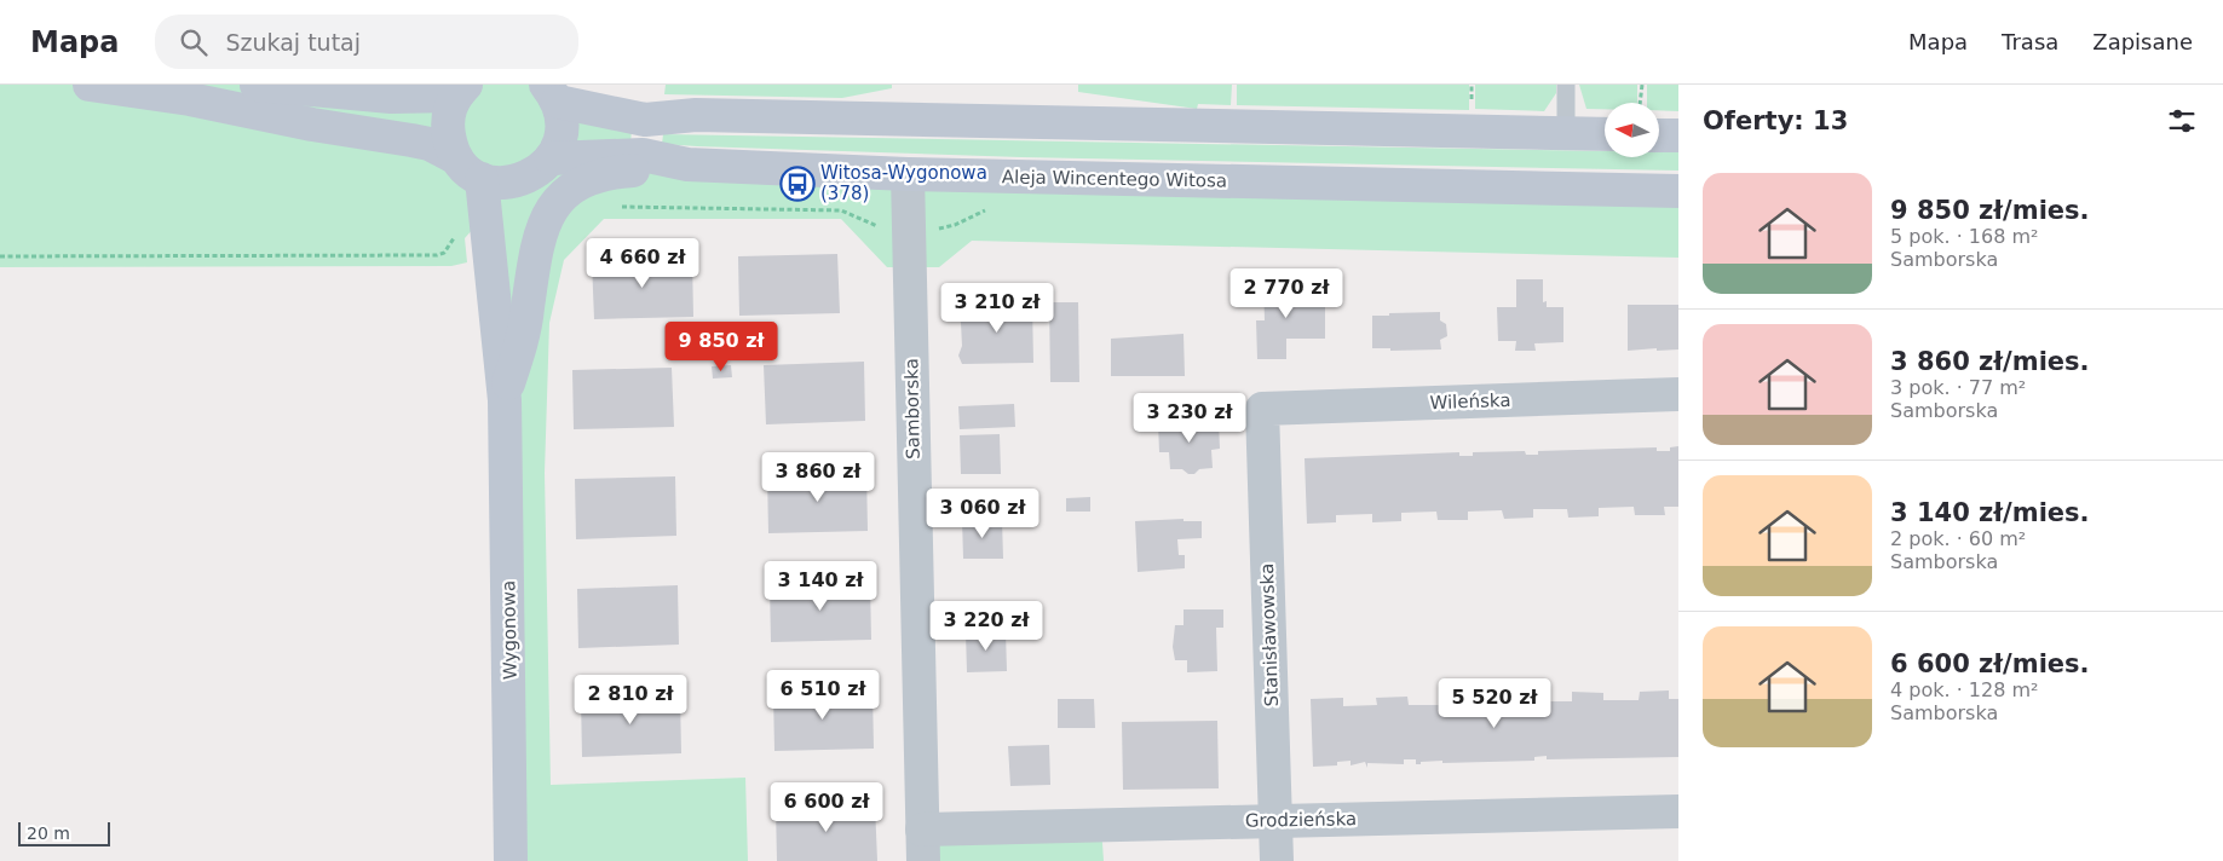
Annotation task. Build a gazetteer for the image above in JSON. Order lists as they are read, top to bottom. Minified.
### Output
{"streets":{"street":["Aleja Wincentego Witosa","Wileńska","Samborska","Wygonowa","Stanisławowska","Grodzieńska"]},"crossings":[["Aleja Wincentego Witosa","Samborska"],["Aleja Wincentego Witosa","Wygonowa"],["Wileńska","Stanisławowska"],["Samborska","Grodzieńska"],["Stanisławowska","Grodzieńska"]],"places":{"bus stop":["Witosa-Wygonowa (378)"]},"scale_bar":"20 m","north":"left","page":{"header":"Mapa","search":"Szukaj tutaj","nav":["Mapa","Trasa","Zapisane"],"heading":"Oferty: 13","list":[{"name":"9 850 zł/mies.","note":"5 pok. · 168 m² · Samborska"},{"name":"3 860 zł/mies.","note":"3 pok. · 77 m² · Samborska"},{"name":"3 140 zł/mies.","note":"2 pok. · 60 m² · Samborska"},{"name":"6 600 zł/mies.","note":"4 pok. · 128 m² · Samborska"}],"price":["4 660 zł","2 770 zł","3 210 zł","9 850 zł","3 230 zł","3 860 zł","3 060 zł","3 140 zł","3 220 zł","6 510 zł","2 810 zł","5 520 zł","6 600 zł"],"scale":"20 m"}}
